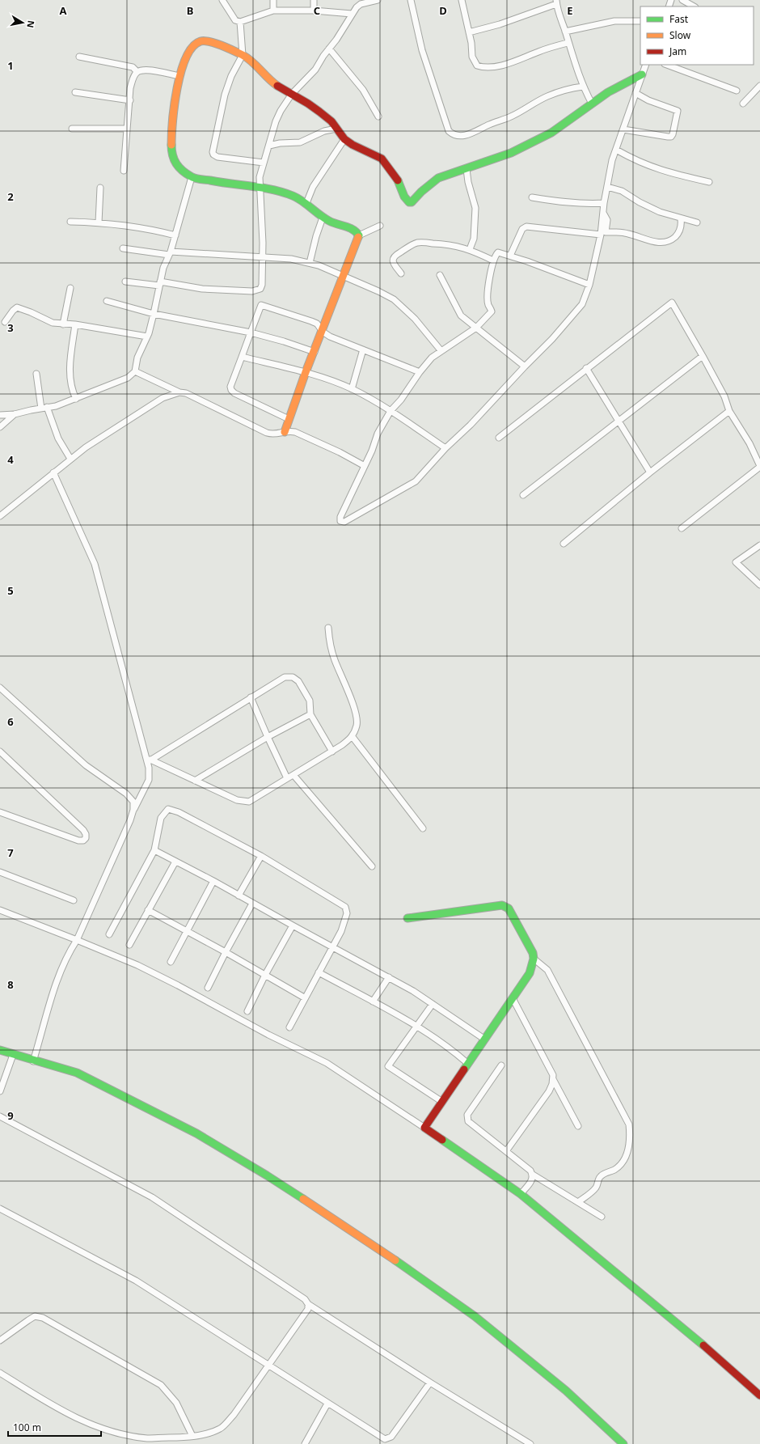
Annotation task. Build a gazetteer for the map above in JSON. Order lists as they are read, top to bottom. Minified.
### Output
{"legend":["Fast","Slow","Jam"],"scale_bar":"100 m","north":"right","grid":{"columns":["A","B","C","D","E"],"rows":["1","2","3","4","5","6","7","8","9"]}}
